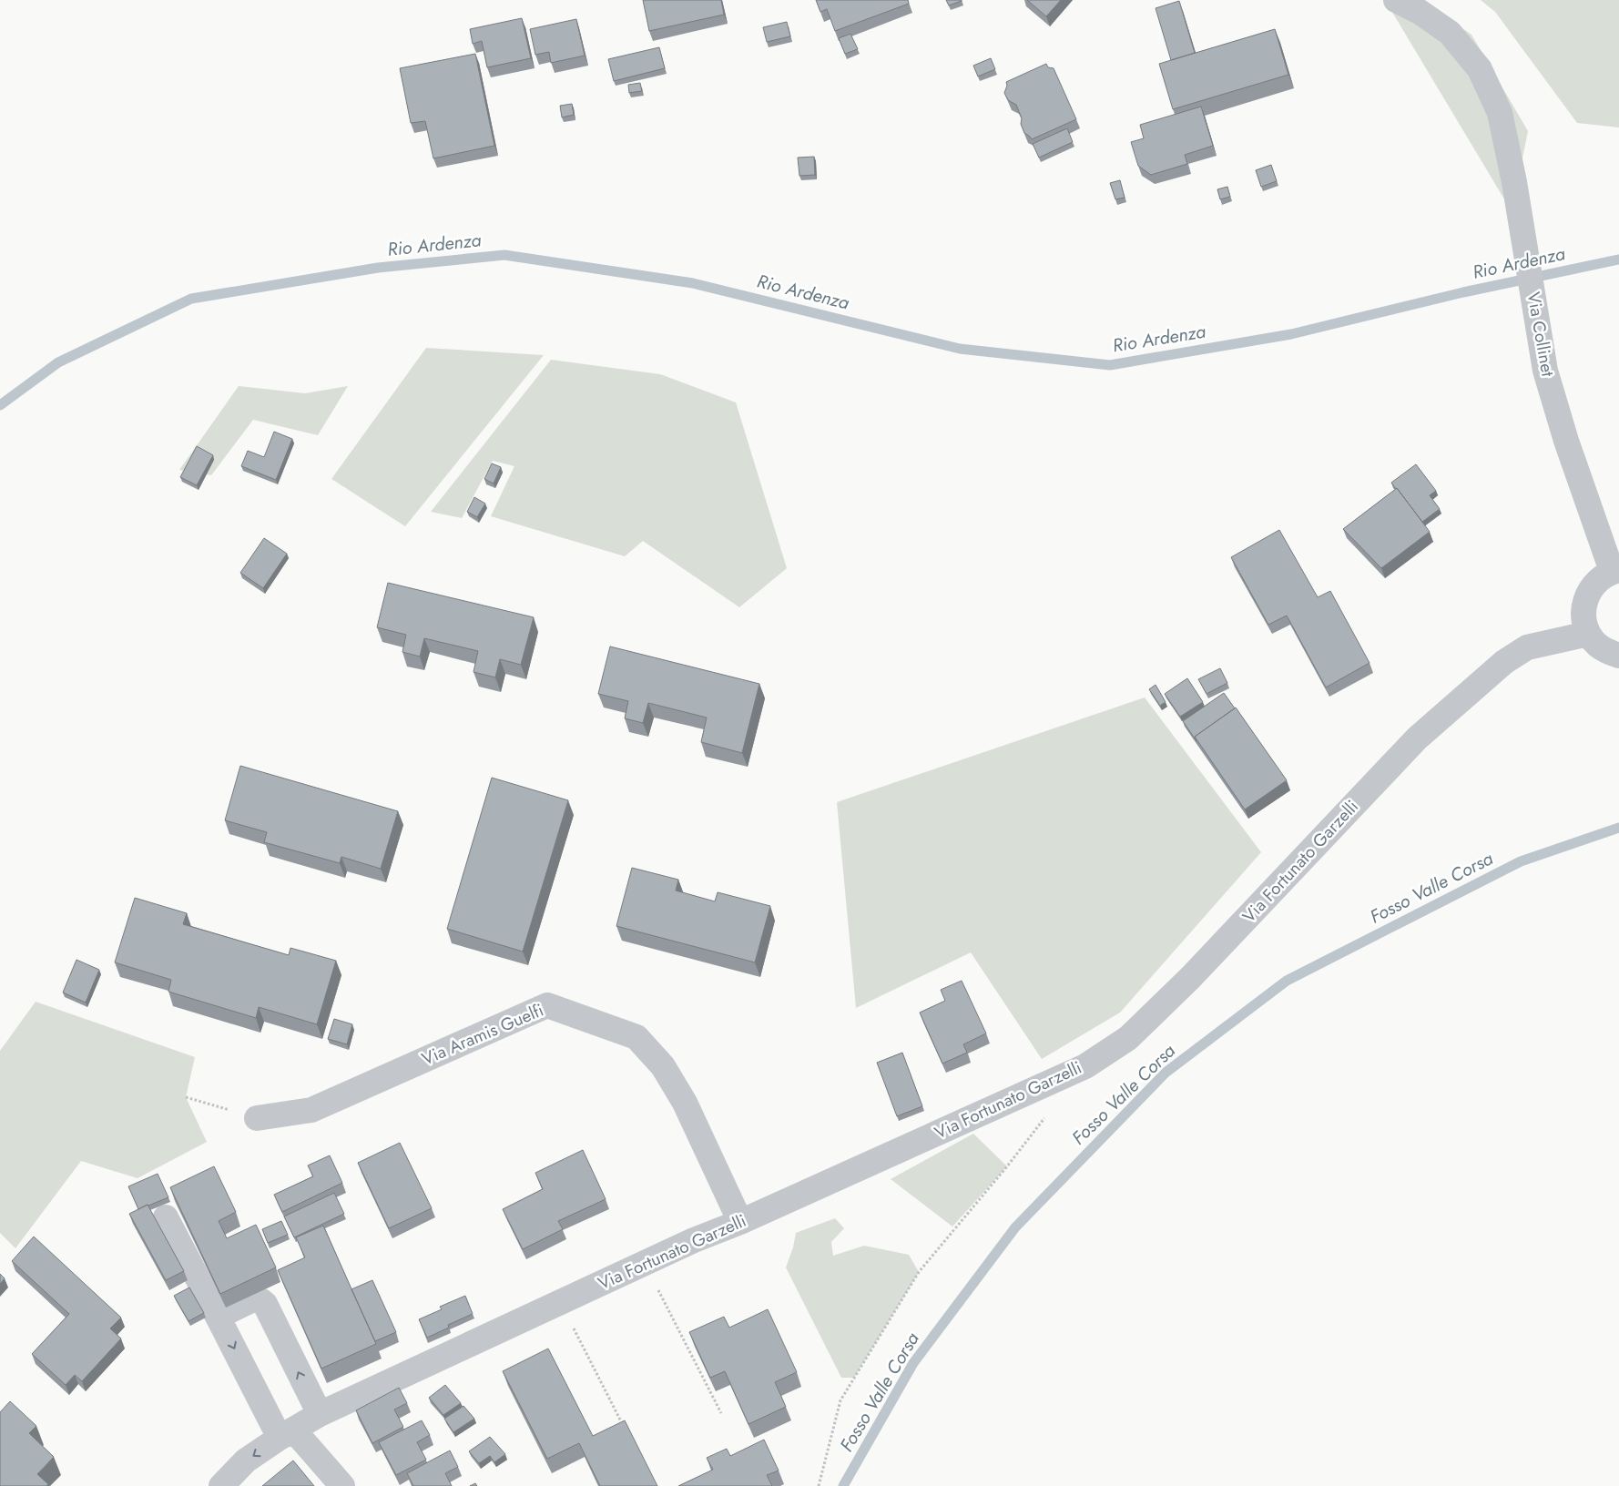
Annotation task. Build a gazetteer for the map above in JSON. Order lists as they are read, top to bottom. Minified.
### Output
{"streets":{"street":["Via Collinet","Via Fortunato Garzelli","Via Aramis Guelfi"]},"crossings":[["Via Fortunato Garzelli","Via Aramis Guelfi"]],"water":["Rio Ardenza","Fosso Valle Corsa"]}
